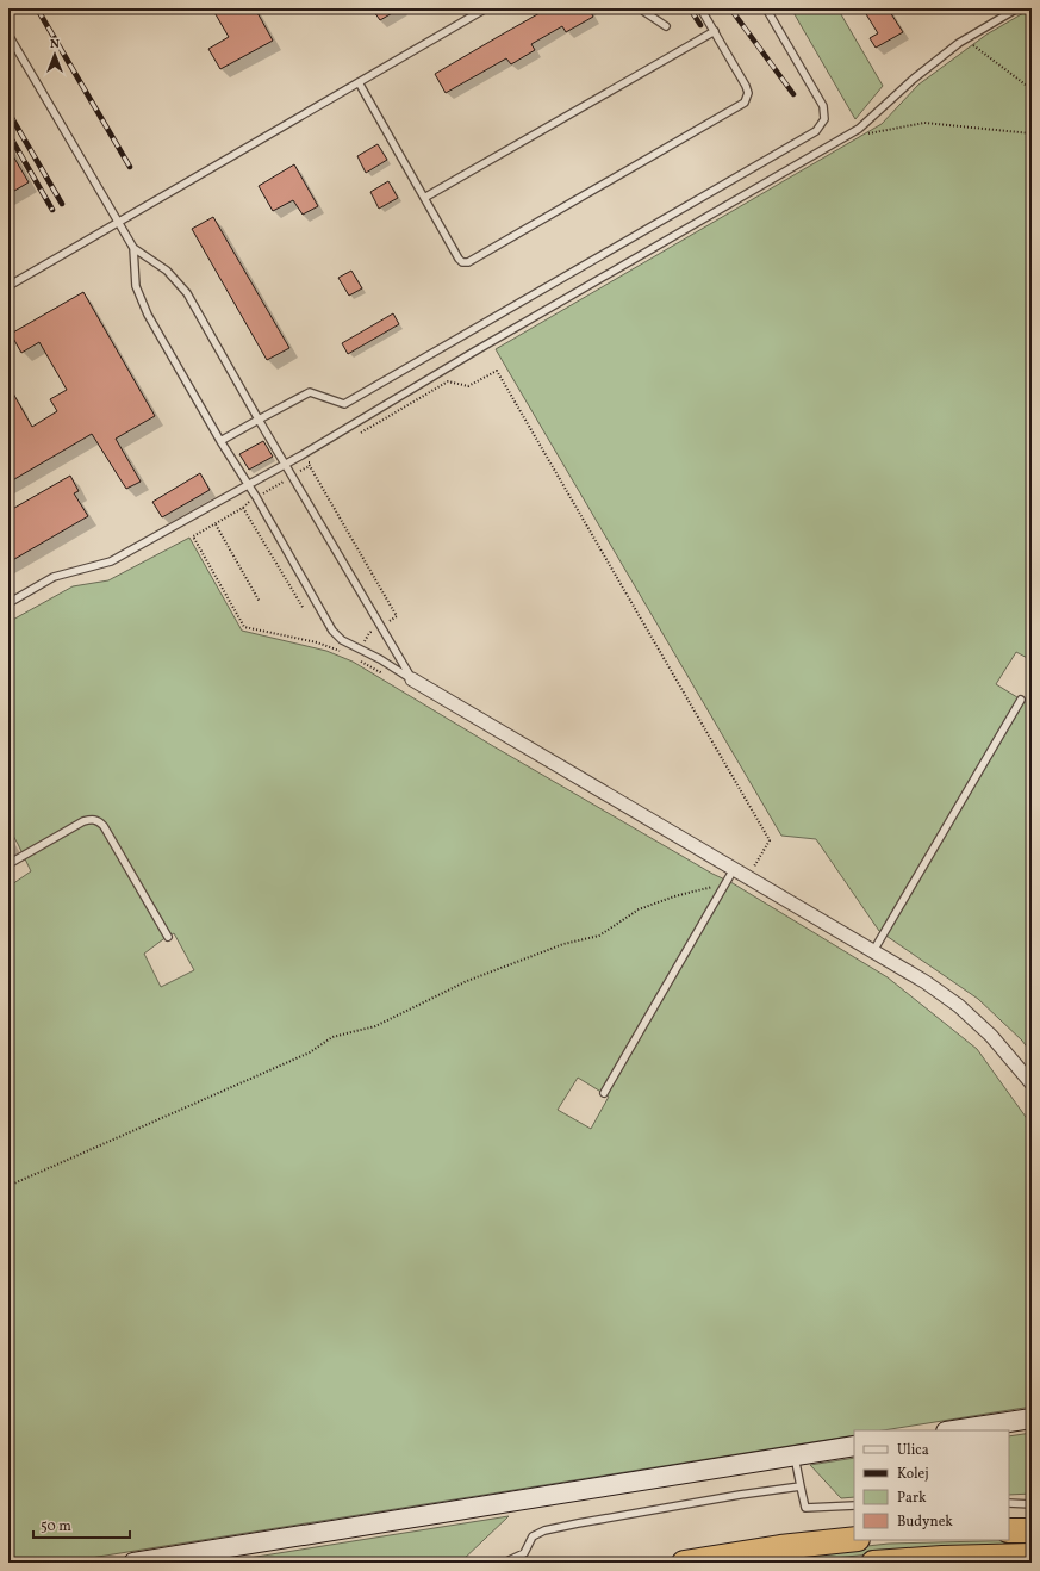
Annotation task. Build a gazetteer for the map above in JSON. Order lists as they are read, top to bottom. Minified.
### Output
{"legend":["Ulica","Kolej","Park","Budynek"],"scale_bar":"50 m","north":"top"}
